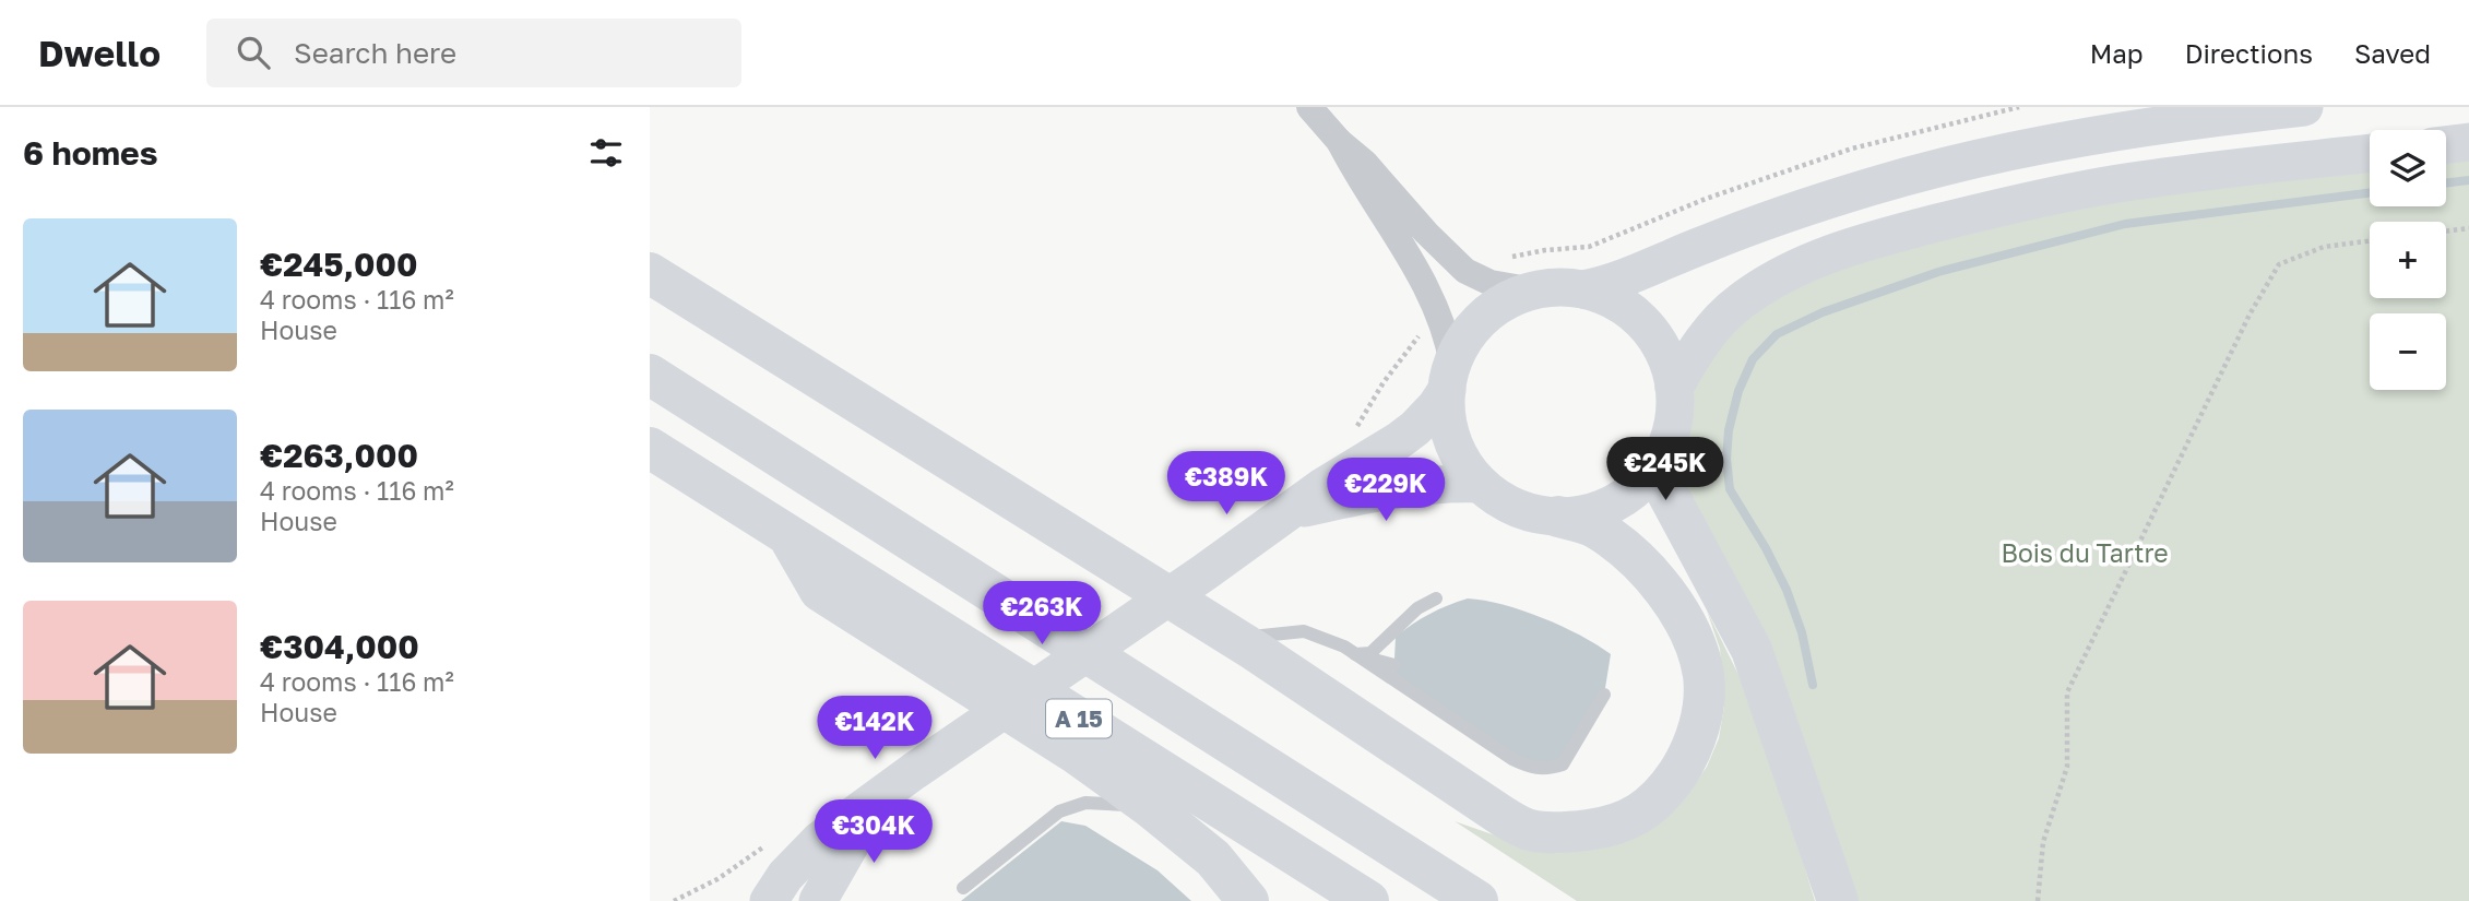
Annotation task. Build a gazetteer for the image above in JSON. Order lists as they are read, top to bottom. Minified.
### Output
{"streets":{"highway":["A 15"]},"parks":["Bois du Tartre"],"page":{"header":"Dwello","search":"Search here","nav":["Map","Directions","Saved"],"heading":"6 homes","map_buttons":["+","−"],"list":[{"name":"€245,000","note":"4 rooms · 116 m² · House"},{"name":"€263,000","note":"4 rooms · 116 m² · House"},{"name":"€304,000","note":"4 rooms · 116 m² · House"}],"price":["€245K","€389K","€229K","€263K","€142K","€304K"]}}
